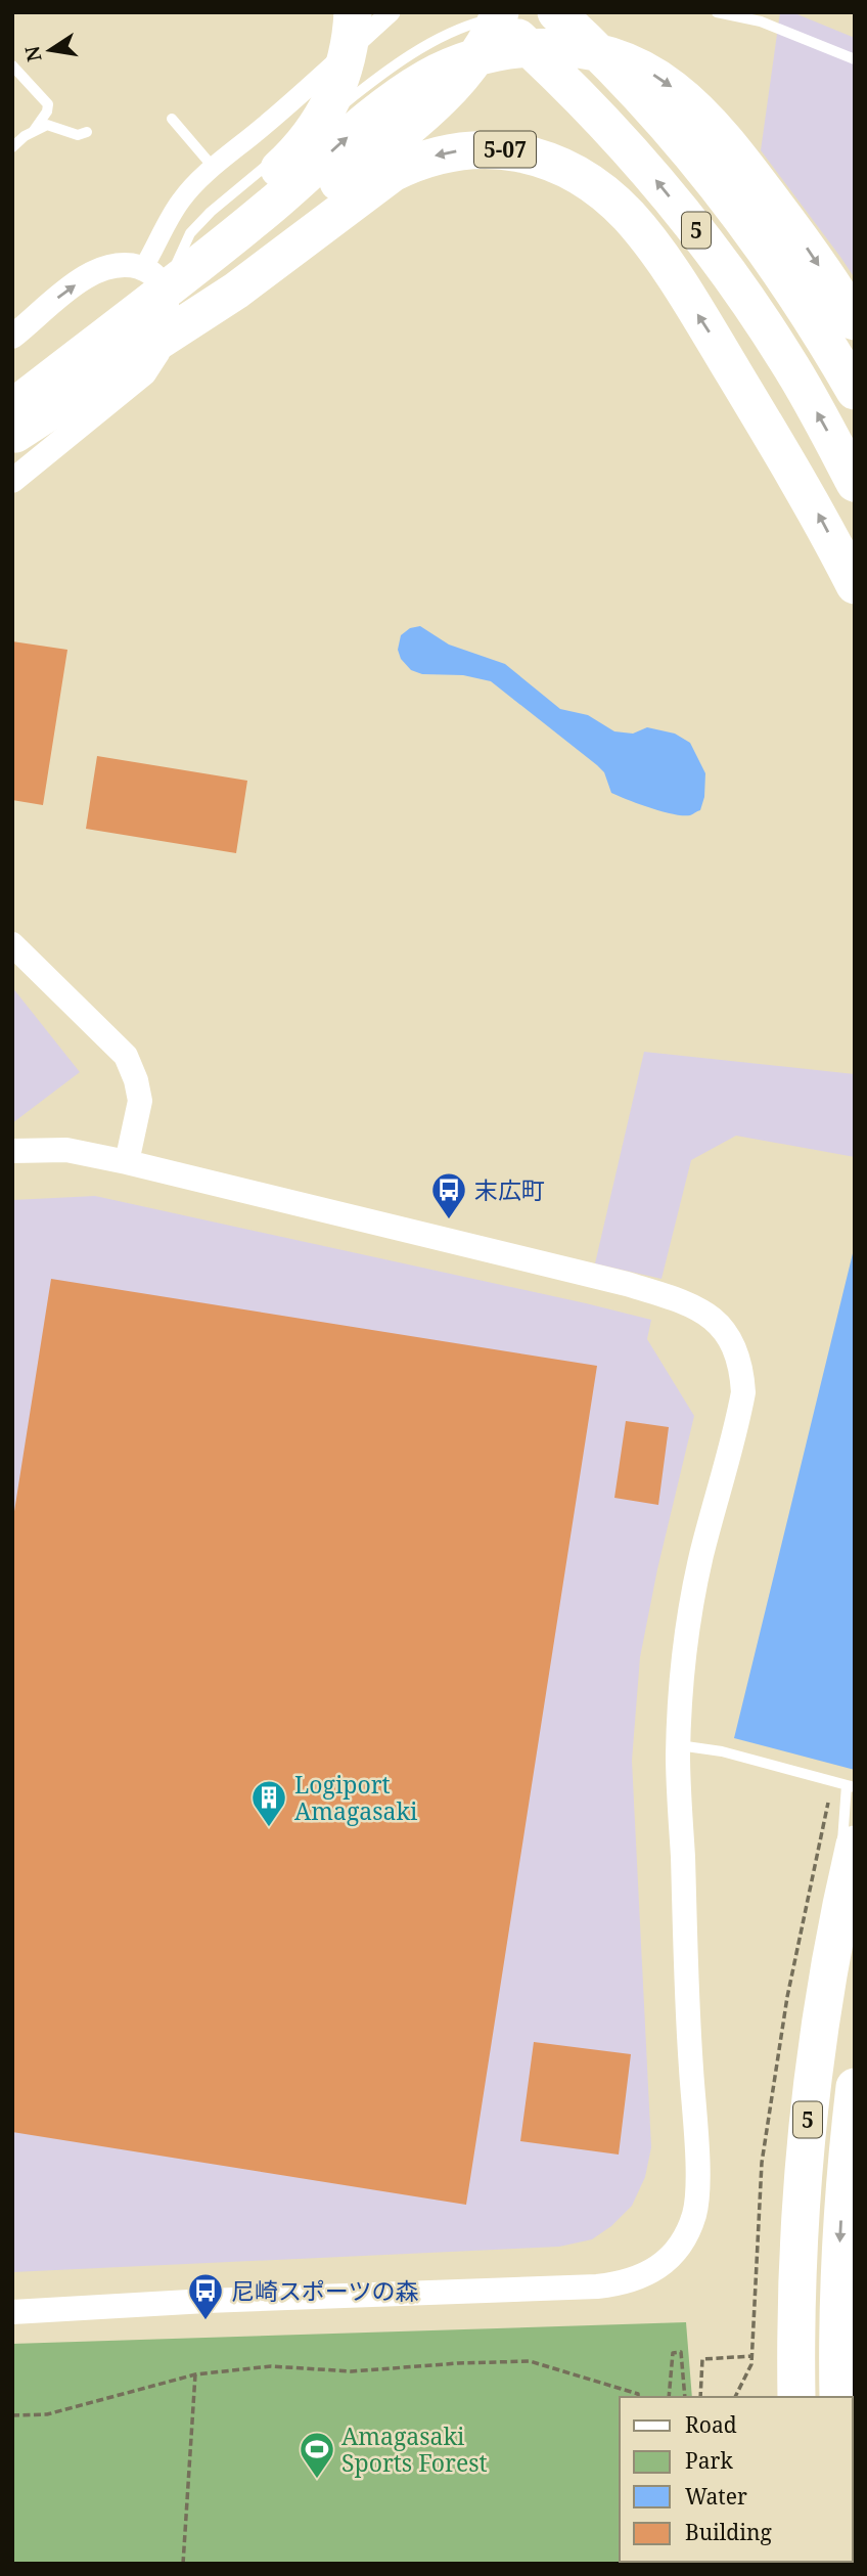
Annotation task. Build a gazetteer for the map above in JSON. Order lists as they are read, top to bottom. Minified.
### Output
{"streets":{"highway":["5-07","5"]},"places":{"bus stop":["末広町","尼崎スポーツの森"],"building":["Logiport Amagasaki"],"sports":["Amagasaki Sports Forest"]},"legend":["Road","Park","Water","Building"],"north":"left"}
